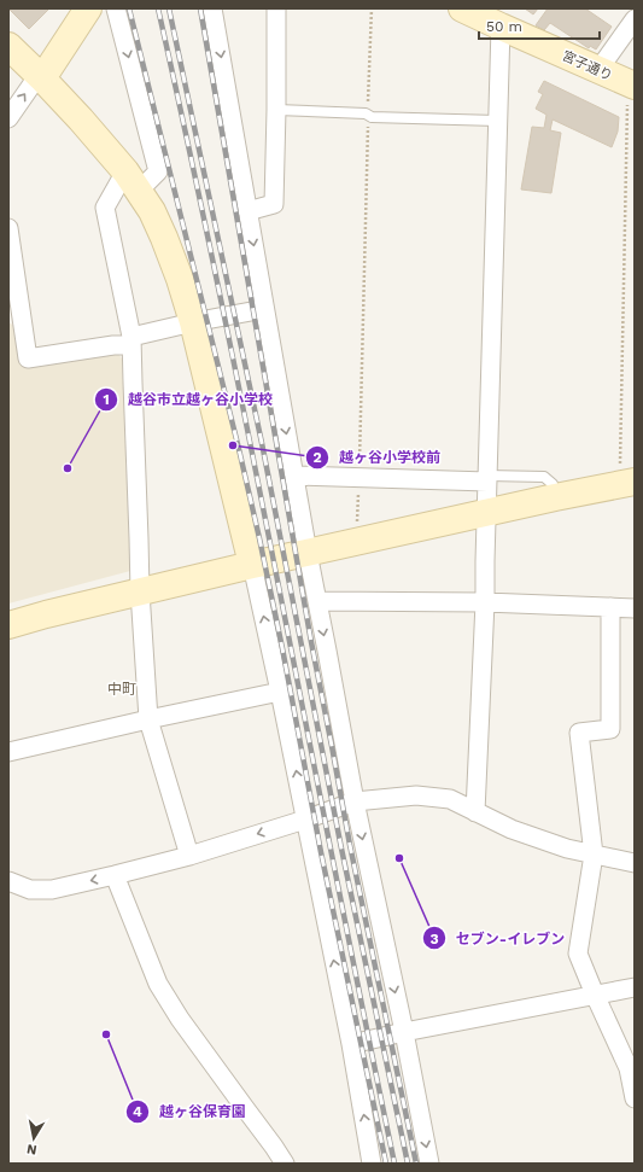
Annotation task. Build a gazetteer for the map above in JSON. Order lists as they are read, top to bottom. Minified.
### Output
{"streets":{"street":["宮子通り"]},"districts":["中町"],"places":["越ヶ谷小学校前","越谷市立越ヶ谷小学校","セブン-イレブン","越ヶ谷保育園"],"scale_bar":"50 m","north":"bottom"}
